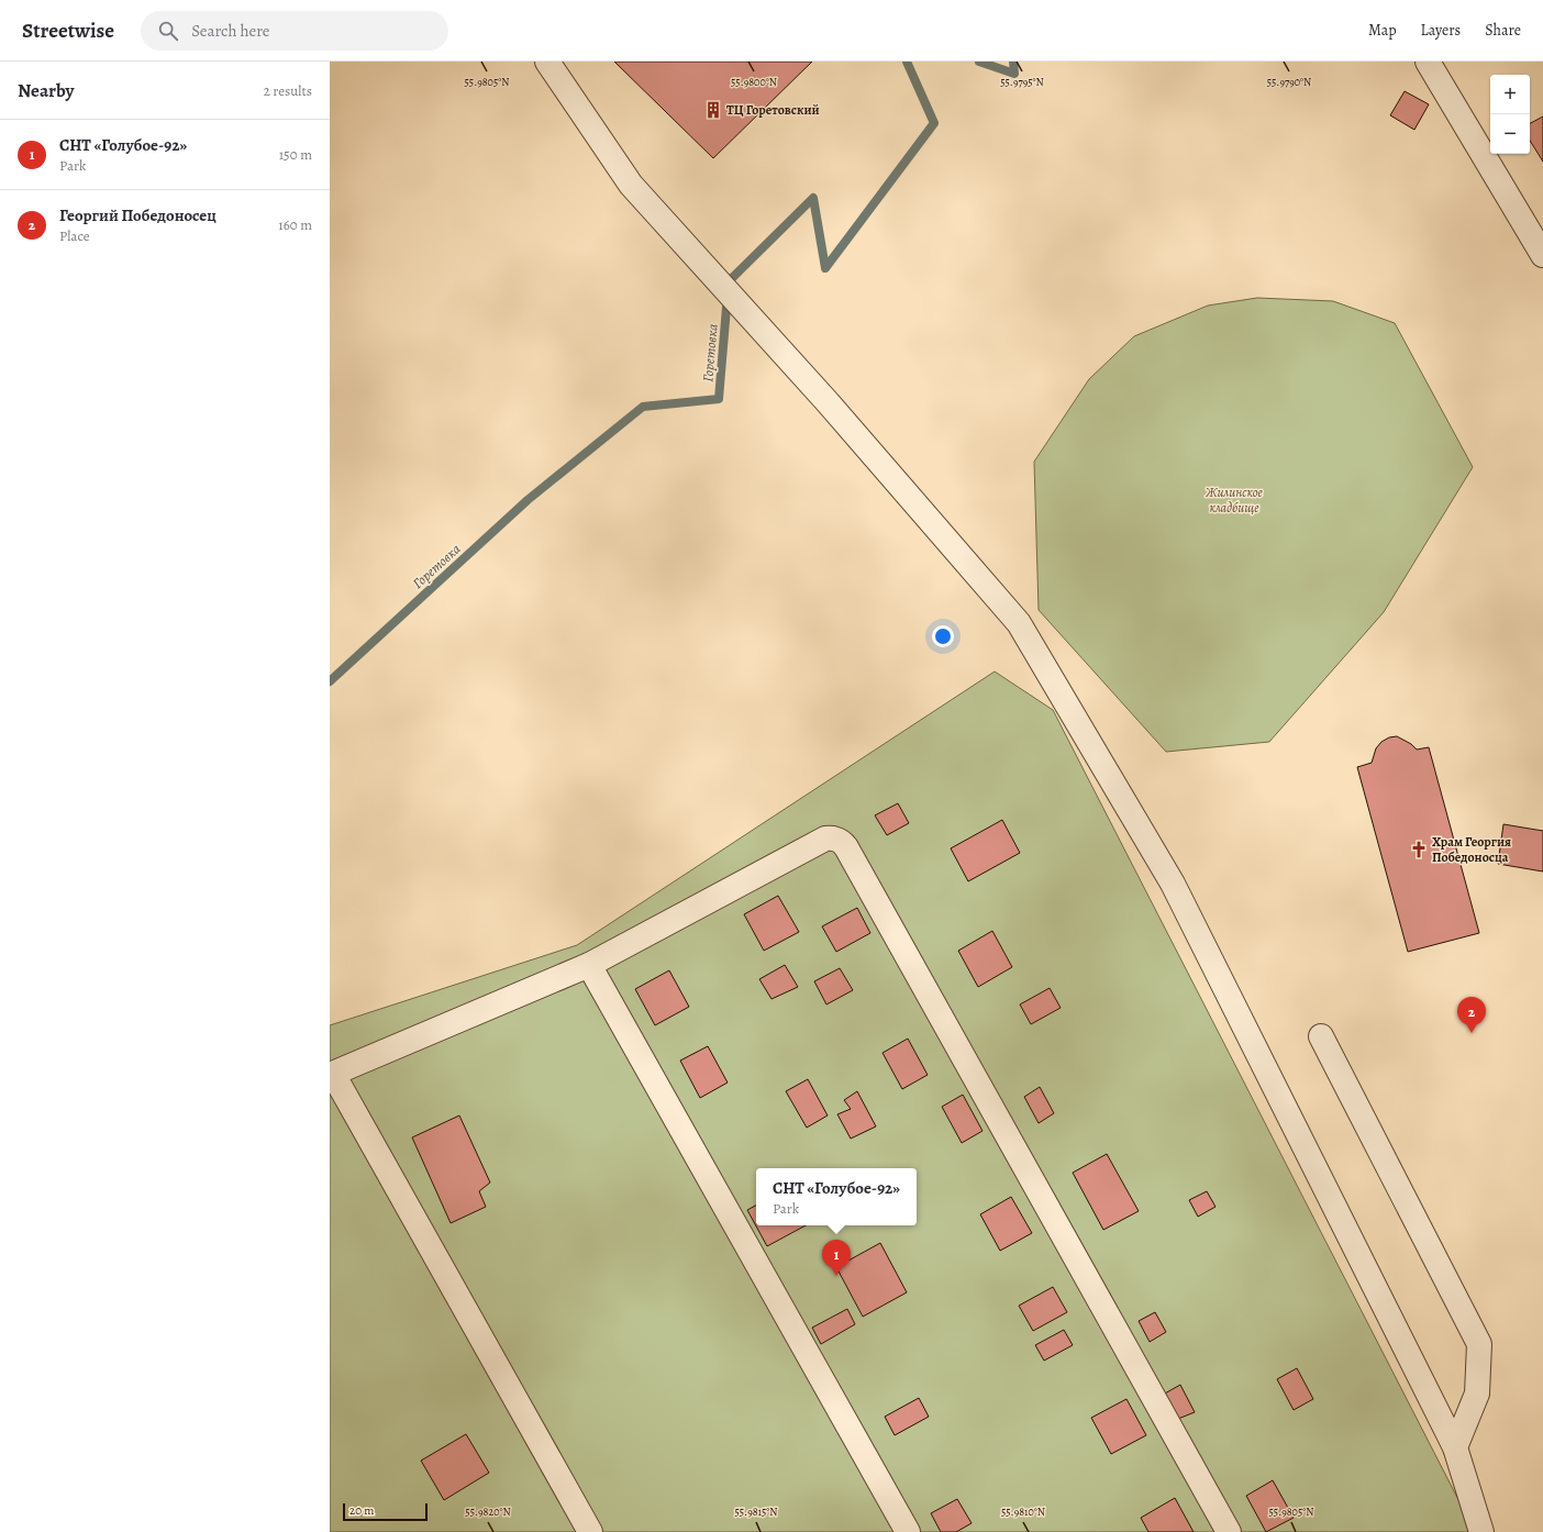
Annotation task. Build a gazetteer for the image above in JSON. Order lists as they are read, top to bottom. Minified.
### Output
{"water":["Горетовка"],"parks":["Жилинское кладбище"],"places":{"building":["ТЦ Горетовский"],"church":["Храм Георгия Победоносца"]},"scale_bar":"20 m","page":{"header":"Streetwise","search":"Search here","nav":["Map","Layers","Share"],"heading":["Nearby","2 results"],"map_buttons":["+","−"],"list":[{"mark":"1","name":"СНТ «Голубое-92»","note":"Park","value":"150 m"},{"mark":"2","name":"Георгий Победоносец","note":"Place","value":"160 m"}],"pins":["2","1"],"popup":["СНТ «Голубое-92»","Park"],"scale":"20 m"},"coordinates":["55.9805°N","55.9800°N","55.9795°N","55.9790°N","55.9820°N","55.9815°N","55.9810°N"]}
